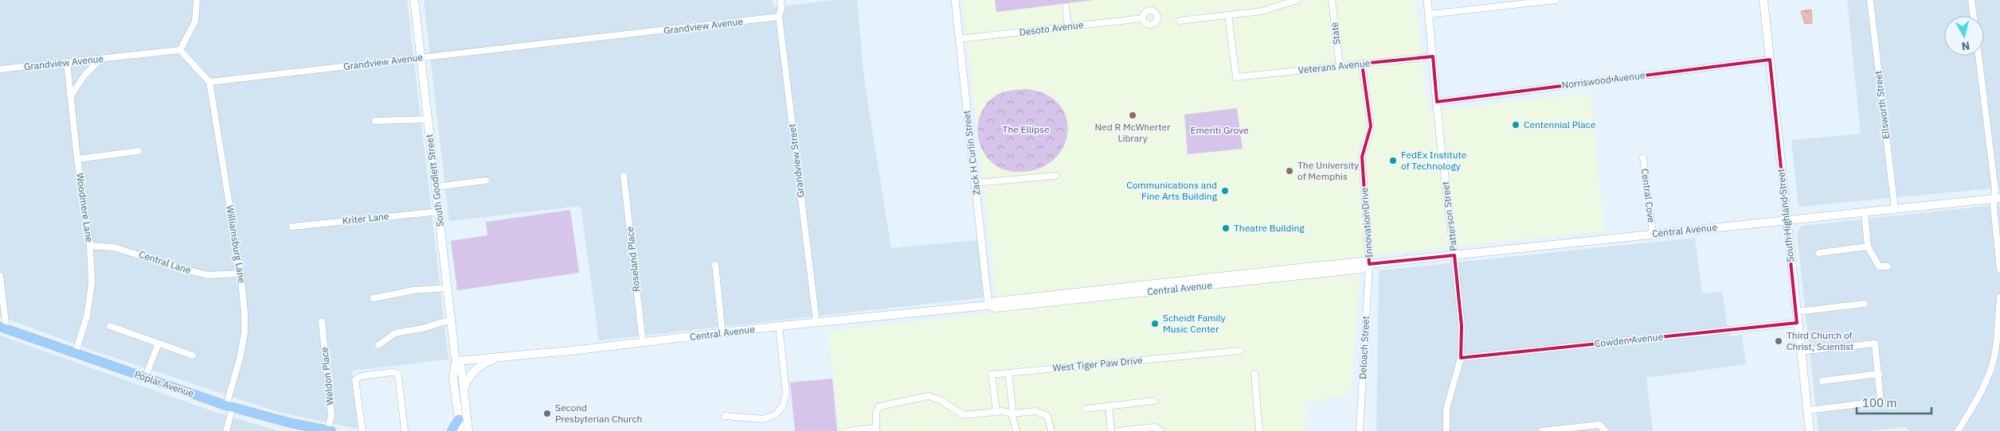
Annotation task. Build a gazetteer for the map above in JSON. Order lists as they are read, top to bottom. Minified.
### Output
{"streets":{"main road":["South Goodlett Street","South Highland Street","Central Avenue","Poplar Avenue"],"street":["Grandview Avenue","Desoto Avenue","State","Veterans Avenue","Norriswood Avenue","Ellsworth Street","Zack H Curlin Street","Grandview Street","Central Cove","Woodmere Lane","Patterson Street","Kriter Lane","Innovation Drive","Williamsburg Lane","Roseland Place","Central Lane","Cowden Avenue","Deloach Street","West Tiger Paw Drive","Weldon Place"]},"crossings":[["Grandview Avenue","Grandview Street"],["Grandview Avenue","South Goodlett Street"],["Grandview Avenue","Woodmere Lane"],["Grandview Avenue","Williamsburg Lane"],["Desoto Avenue","Zack H Curlin Street"],["State","Veterans Avenue"],["Veterans Avenue","Patterson Street"],["Veterans Avenue","Innovation Drive"],["Norriswood Avenue","South Highland Street"],["Norriswood Avenue","Patterson Street"],["Ellsworth Street","Central Avenue"],["Zack H Curlin Street","Central Avenue"],["Grandview Street","Central Avenue"],["South Goodlett Street","Kriter Lane"],["South Goodlett Street","Central Avenue"],["Central Cove","Central Avenue"],["Woodmere Lane","Central Lane"],["Woodmere Lane","Poplar Avenue"],["South Highland Street","Central Avenue"],["South Highland Street","Cowden Avenue"],["Patterson Street","Central Avenue"],["Patterson Street","Cowden Avenue"],["Innovation Drive","Central Avenue"],["Innovation Drive","Deloach Street"],["Central Avenue","Roseland Place"],["Central Avenue","Deloach Street"],["Williamsburg Lane","Central Lane"],["Williamsburg Lane","Poplar Avenue"],["Weldon Place","Poplar Avenue"]],"parks":["The Ellipse","Emeriti Grove"],"places":["Ned R McWherter Library","Centennial Place","FedEx Institute of Technology","The University of Memphis","Communications and Fine Arts Building","Theatre Building","Scheidt Family Music Center","Third Church of Christ, Scientist","Second Presbyterian Church"],"scale_bar":"100 m","north":"bottom"}
